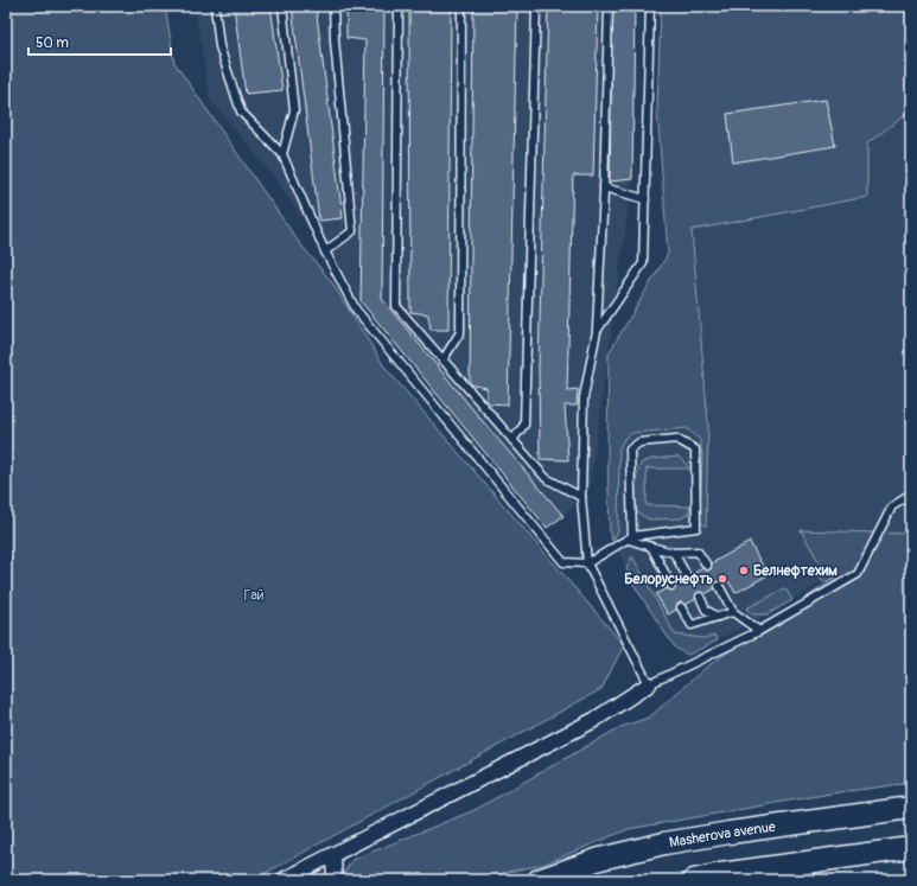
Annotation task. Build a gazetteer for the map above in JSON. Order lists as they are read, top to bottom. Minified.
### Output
{"streets":{"main road":["Masherova avenue"]},"parks":["Гай"],"places":["Белнефтехим","Белоруснефть"],"scale_bar":"50 m"}
